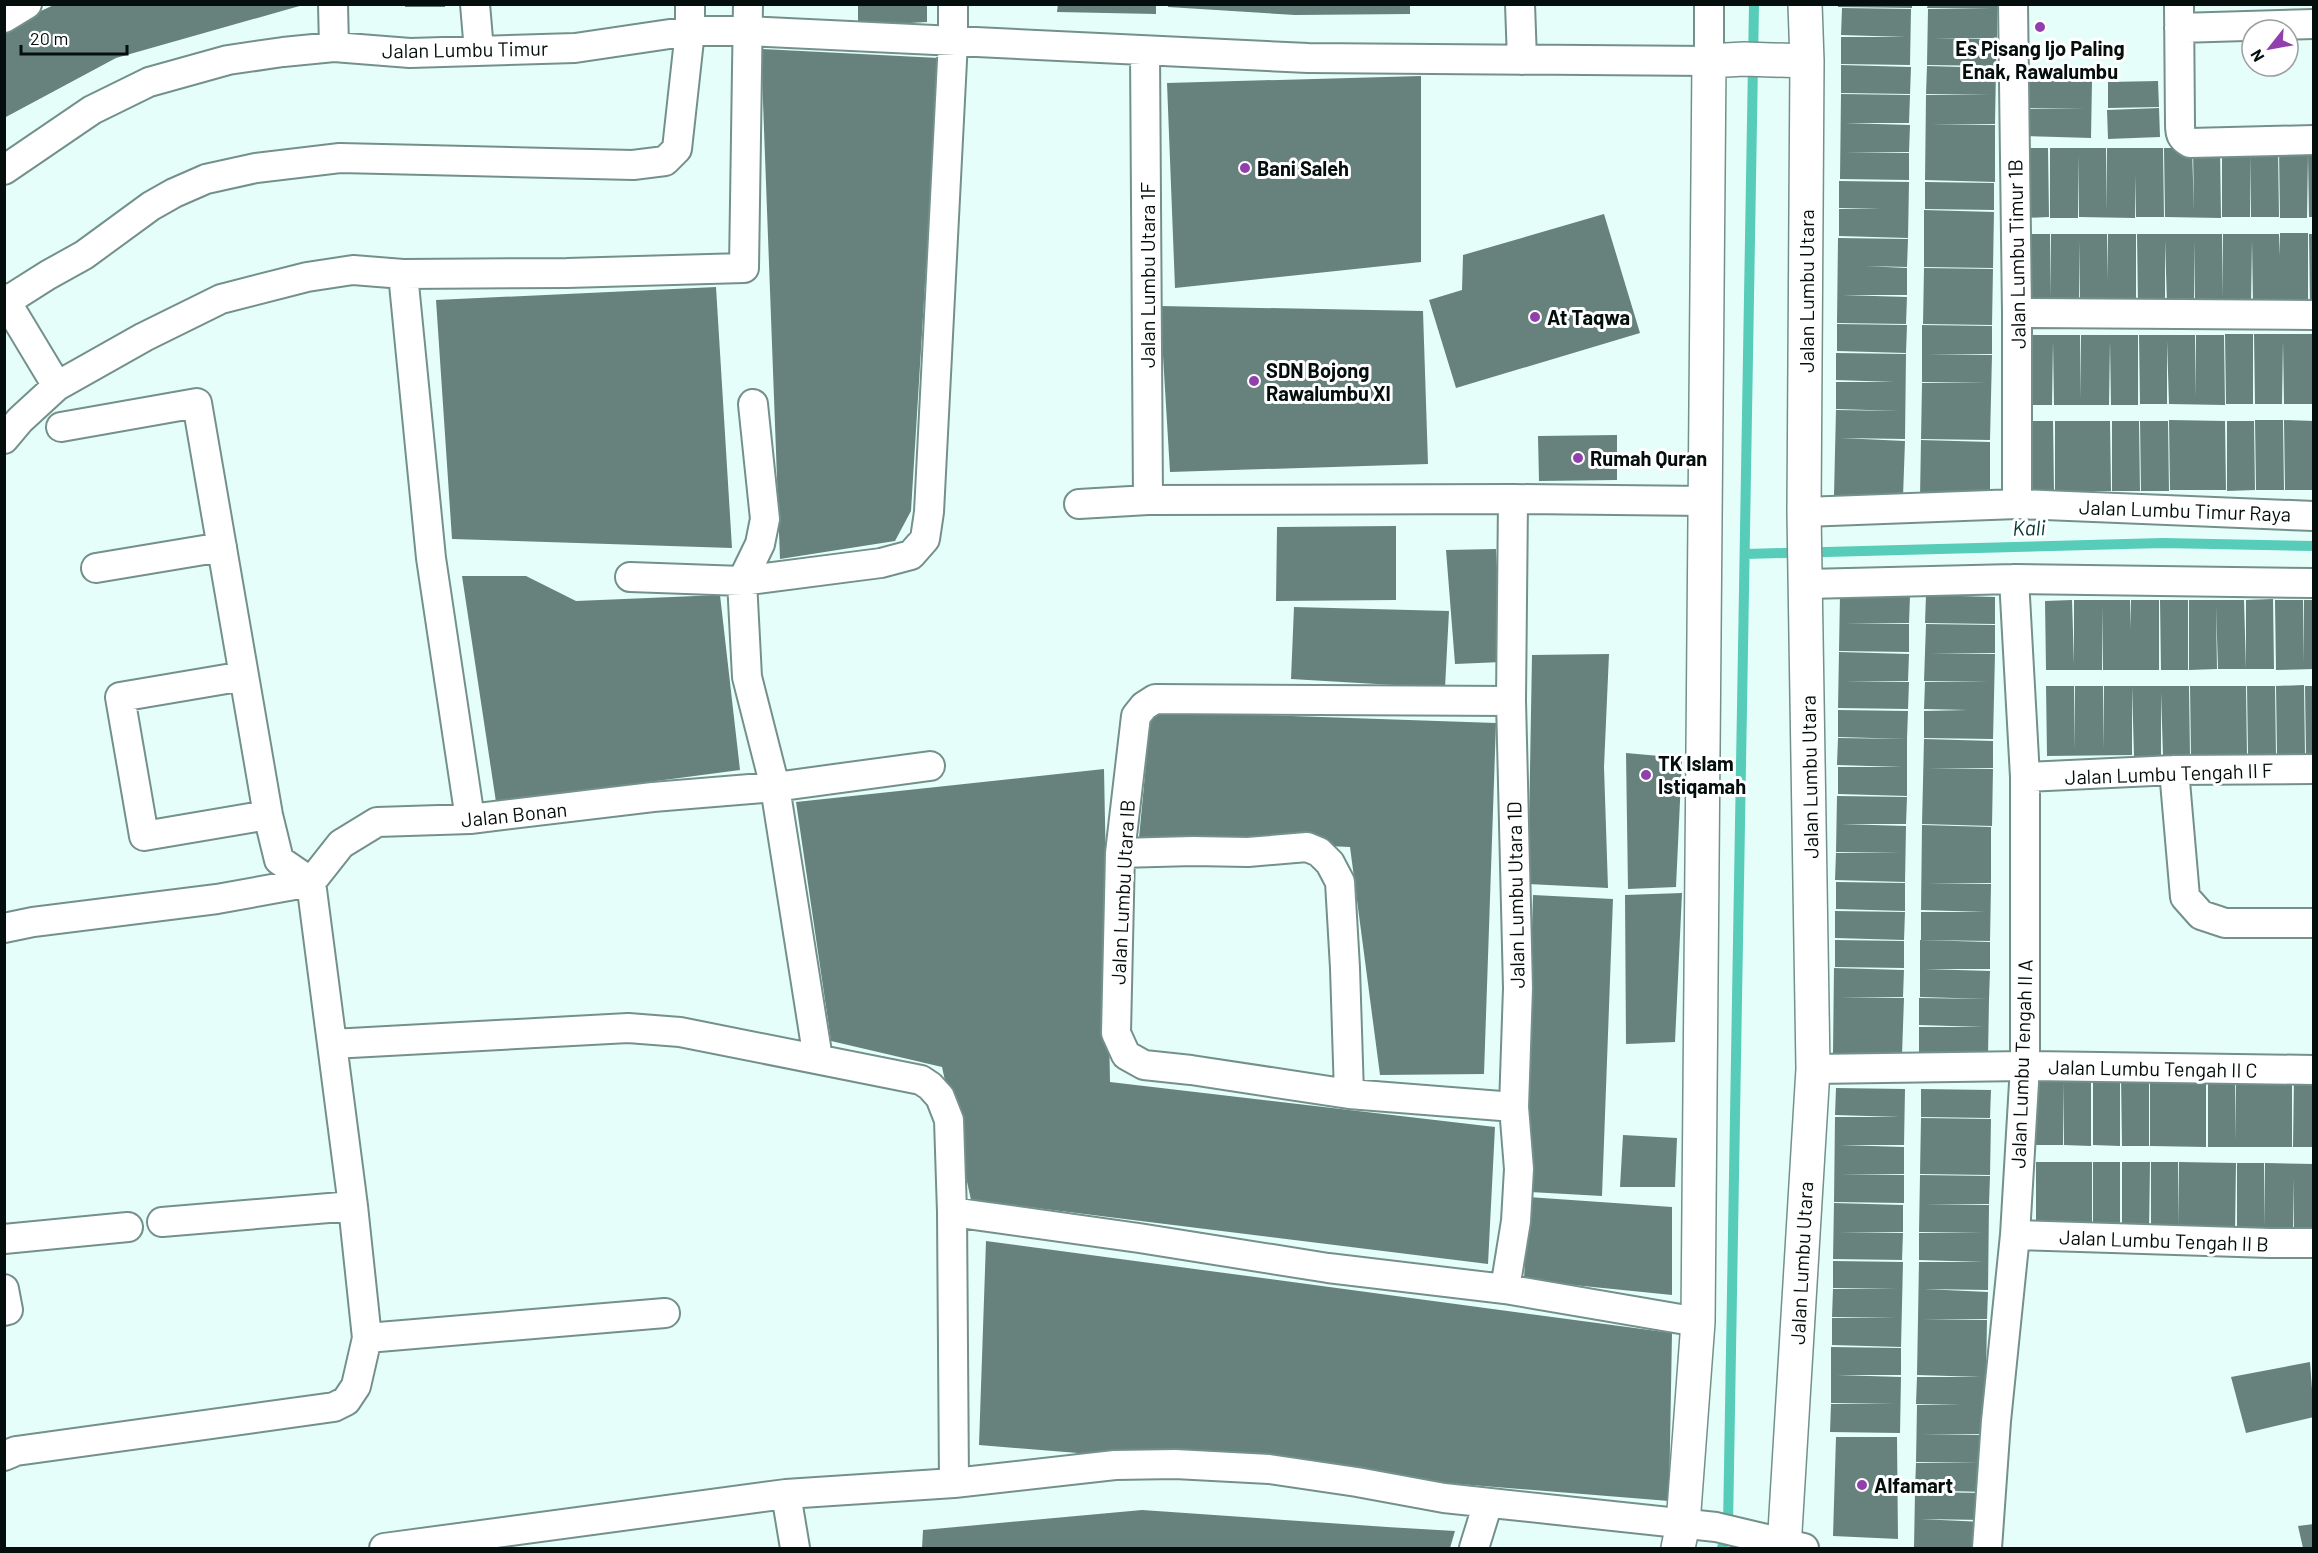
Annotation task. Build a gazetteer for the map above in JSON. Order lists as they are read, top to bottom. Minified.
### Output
{"streets":{"street":["Jalan Lumbu Timur","Jalan Lumbu Timur 1B","Jalan Lumbu Utara 1F","Jalan Lumbu Utara","Jalan Lumbu Timur Raya","Jalan Lumbu Tengah II F","Jalan Bonan","Jalan Lumbu Utara IB","Jalan Lumbu Utara 1D","Jalan Lumbu Tengah II A","Jalan Lumbu Tengah II C","Jalan Lumbu Tengah II B"]},"crossings":[["Jalan Lumbu Timur","Jalan Lumbu Utara 1F"],["Jalan Lumbu Timur 1B","Jalan Lumbu Timur Raya"],["Jalan Lumbu Utara","Jalan Lumbu Timur Raya"],["Jalan Lumbu Utara","Jalan Lumbu Tengah II C"],["Jalan Lumbu Tengah II F","Jalan Lumbu Tengah II A"],["Jalan Lumbu Utara IB","Jalan Lumbu Utara 1D"],["Jalan Lumbu Tengah II A","Jalan Lumbu Tengah II C"],["Jalan Lumbu Tengah II A","Jalan Lumbu Tengah II B"]],"water":["Kali"],"places":["Es Pisang Ijo Paling Enak, Rawalumbu","Bani Saleh","At Taqwa","SDN Bojong Rawalumbu XI","Rumah Quran","TK Islam Istiqamah","Alfamart"],"scale_bar":"20 m","north":"bottom left"}
